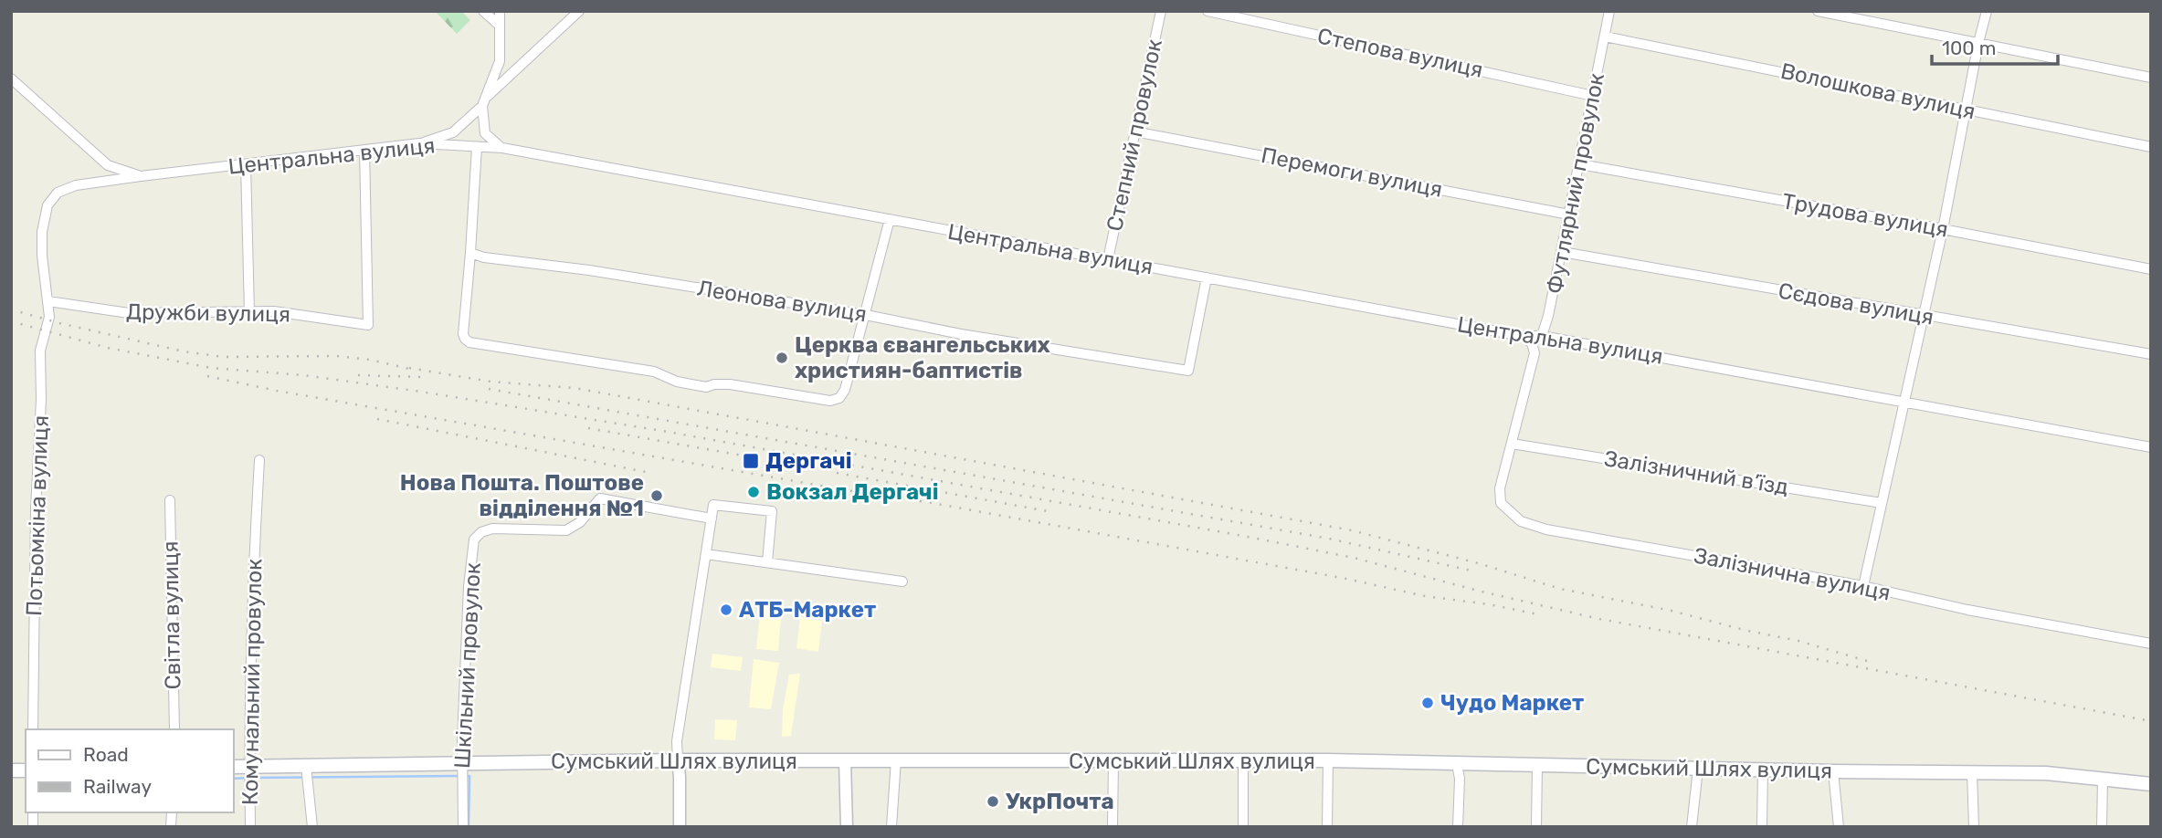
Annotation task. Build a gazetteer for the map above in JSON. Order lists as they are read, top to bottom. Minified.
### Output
{"streets":{"main road":["Сумський Шлях вулиця"],"street":["Степова вулиця","Волошкова вулиця","Степний провулок","Центральна вулиця","Перемоги вулиця","Футлярний провулок","Трудова вулиця","Леонова вулиця","Сєдова вулиця","Дружби вулиця","Залізничний в’їзд","Потьомкіна вулиця","Залізнична вулиця","Світла вулиця","Шкільний провулок","Комунальний провулок"]},"crossings":[["Степова вулиця","Футлярний провулок"],["Волошкова вулиця","Футлярний провулок"],["Степний провулок","Центральна вулиця"],["Степний провулок","Перемоги вулиця"],["Центральна вулиця","Футлярний провулок"],["Центральна вулиця","Леонова вулиця"],["Центральна вулиця","Дружби вулиця"],["Центральна вулиця","Потьомкіна вулиця"],["Перемоги вулиця","Футлярний провулок"],["Футлярний провулок","Трудова вулиця"],["Футлярний провулок","Сєдова вулиця"],["Футлярний провулок","Залізничний в’їзд"],["Футлярний провулок","Залізнична вулиця"],["Дружби вулиця","Потьомкіна вулиця"],["Залізничний в’їзд","Залізнична вулиця"],["Шкільний провулок","Сумський Шлях вулиця"],["Комунальний провулок","Сумський Шлях вулиця"]],"places":{"other":["Церква євангельських християн-баптистів","Вокзал Дергачі","Нова Пошта. Поштове відділення №1","АТБ-Маркет","Чудо Маркет","УкрПочта"],"transit":["Дергачі"]},"legend":["Road","Railway"],"scale_bar":"100 m"}
